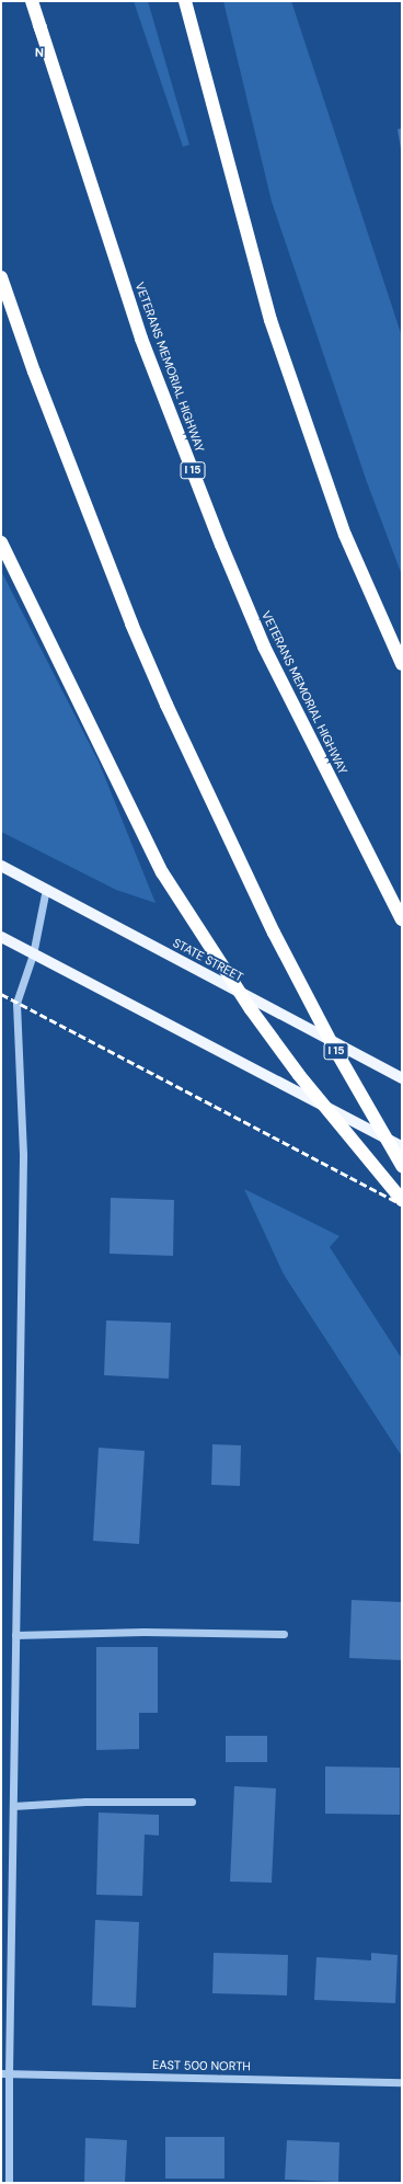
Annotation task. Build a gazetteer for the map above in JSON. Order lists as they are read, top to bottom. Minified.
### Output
{"streets":{"highway":["VETERANS MEMORIAL HIGHWAY","I 15"],"main road":["STATE STREET"],"street":["EAST 500 NORTH"]},"north":"bottom"}
